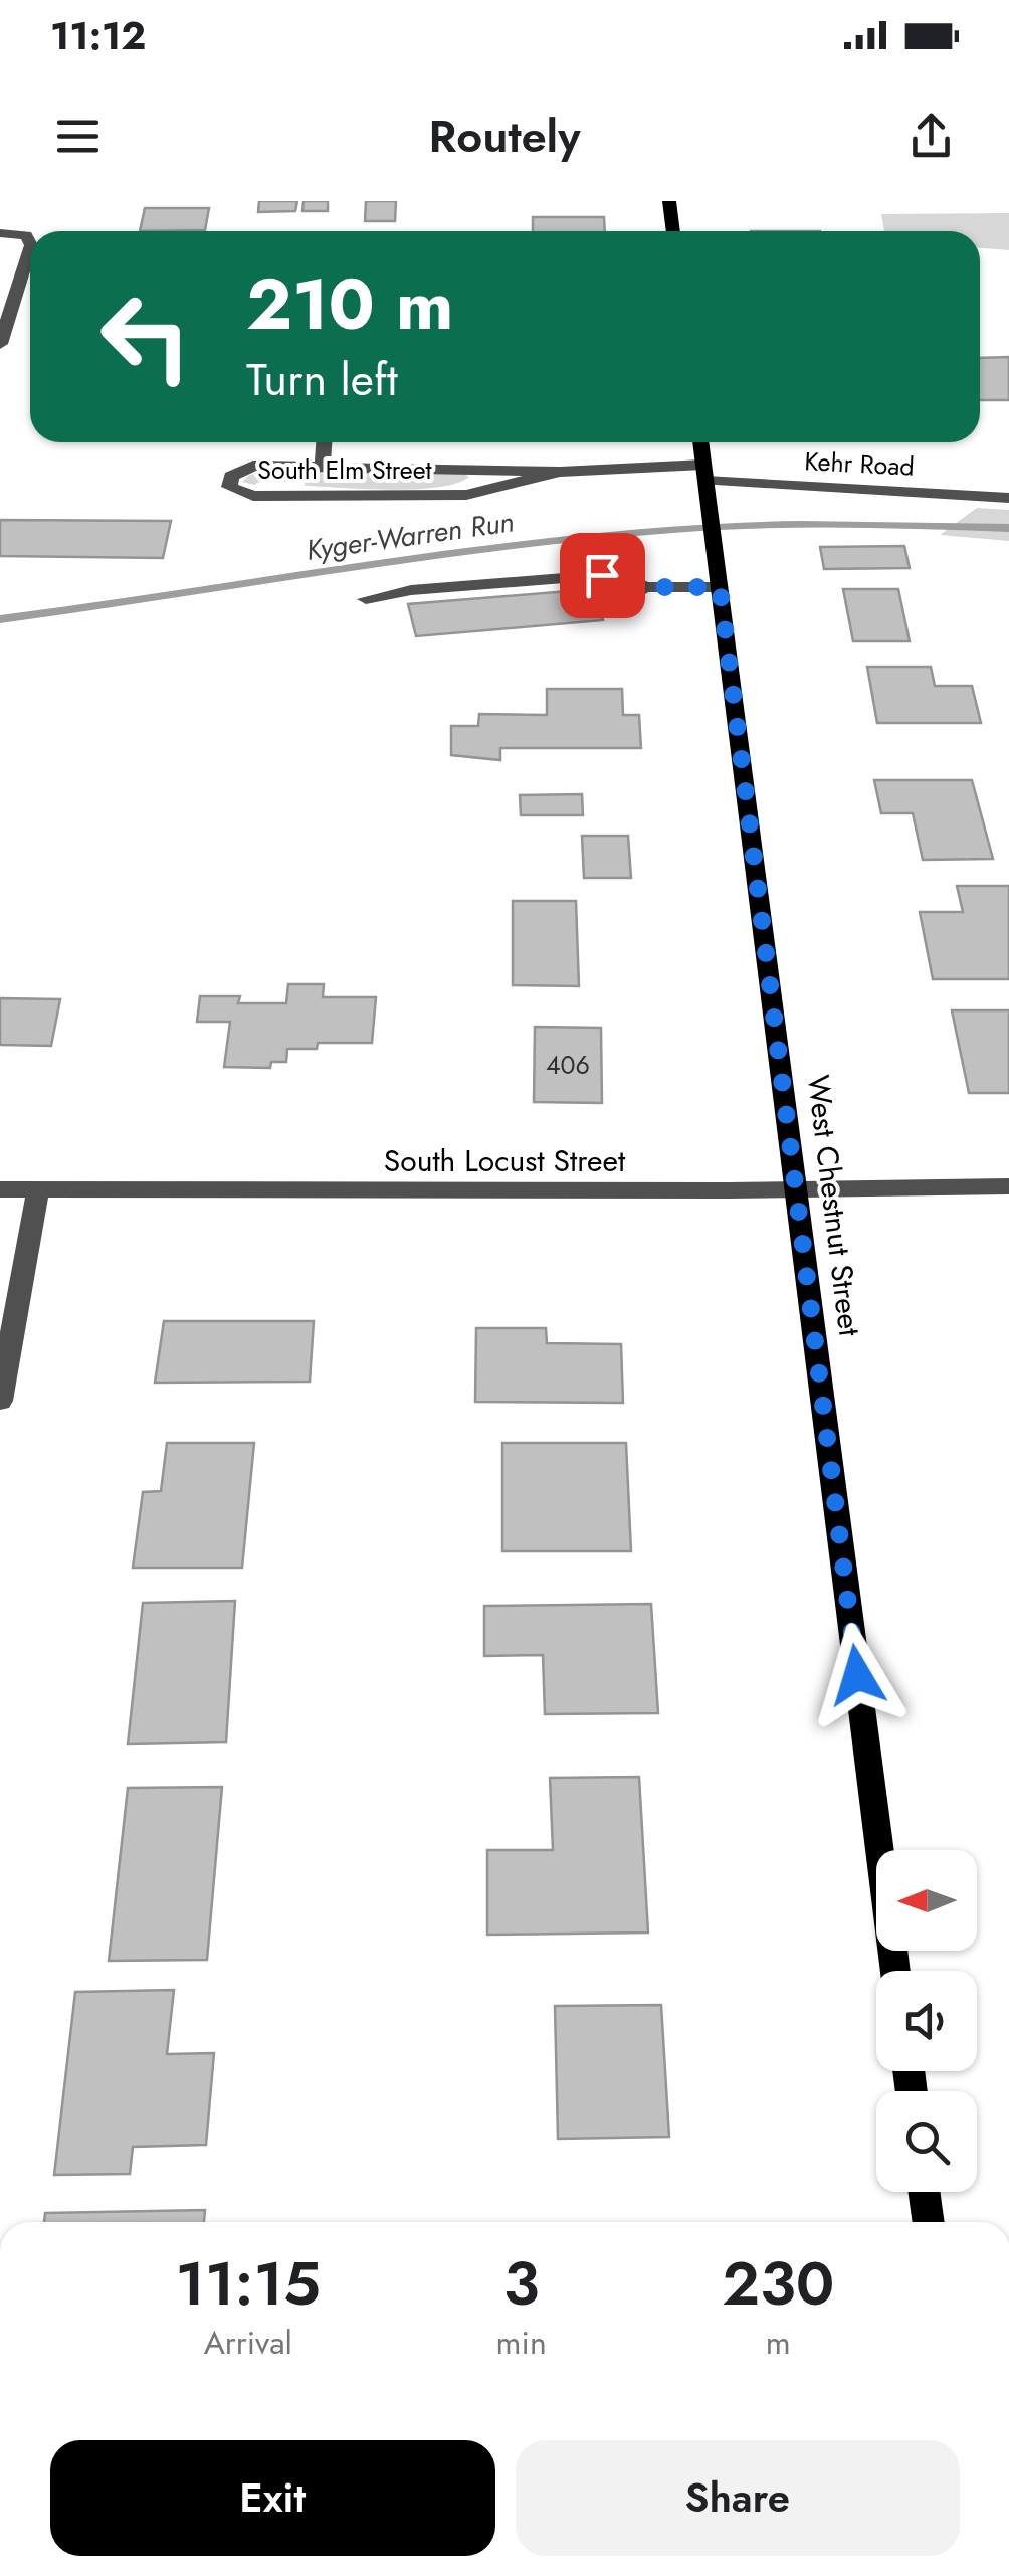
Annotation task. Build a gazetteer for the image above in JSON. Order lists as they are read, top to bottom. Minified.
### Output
{"streets":{"main road":["West Chestnut Street"],"street":["Kehr Road","South Elm Street","South Locust Street"]},"crossings":[["Kehr Road","South Elm Street"],["Kehr Road","West Chestnut Street"],["South Elm Street","West Chestnut Street"],["South Locust Street","West Chestnut Street"]],"water":["Kyger-Warren Run"],"house_numbers":["406"],"north":"left","page":{"status":"11:12","header":"Routely","turn":["210 m","Turn left"],"eta":["11:15","Arrival","3","min","230","m"],"buttons":["Exit","Share"]}}
